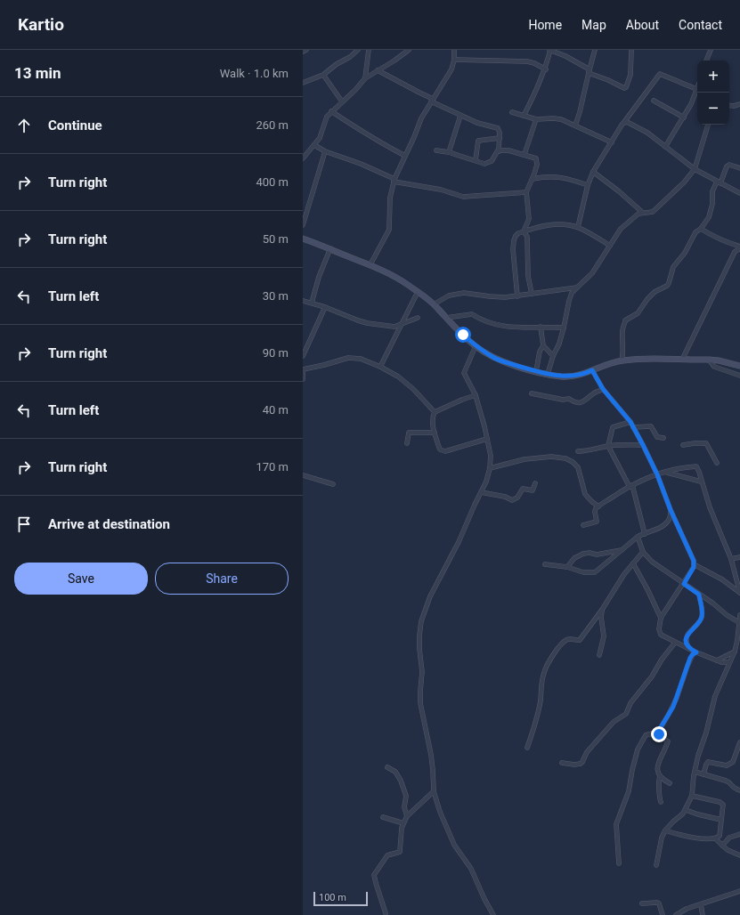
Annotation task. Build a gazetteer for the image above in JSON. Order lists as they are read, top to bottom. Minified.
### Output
{"scale_bar":"100 m","page":{"header":"Kartio","nav":["Home","Map","About","Contact"],"heading":["13 min","Walk · 1.0 km"],"map_buttons":["+","−"],"list":[["Continue","260 m"],["Turn right","400 m"],["Turn right","50 m"],["Turn left","30 m"],["Turn right","90 m"],["Turn left","40 m"],["Turn right","170 m"],"Arrive at destination"],"buttons":["Save","Share"],"scale":"100 m"}}
